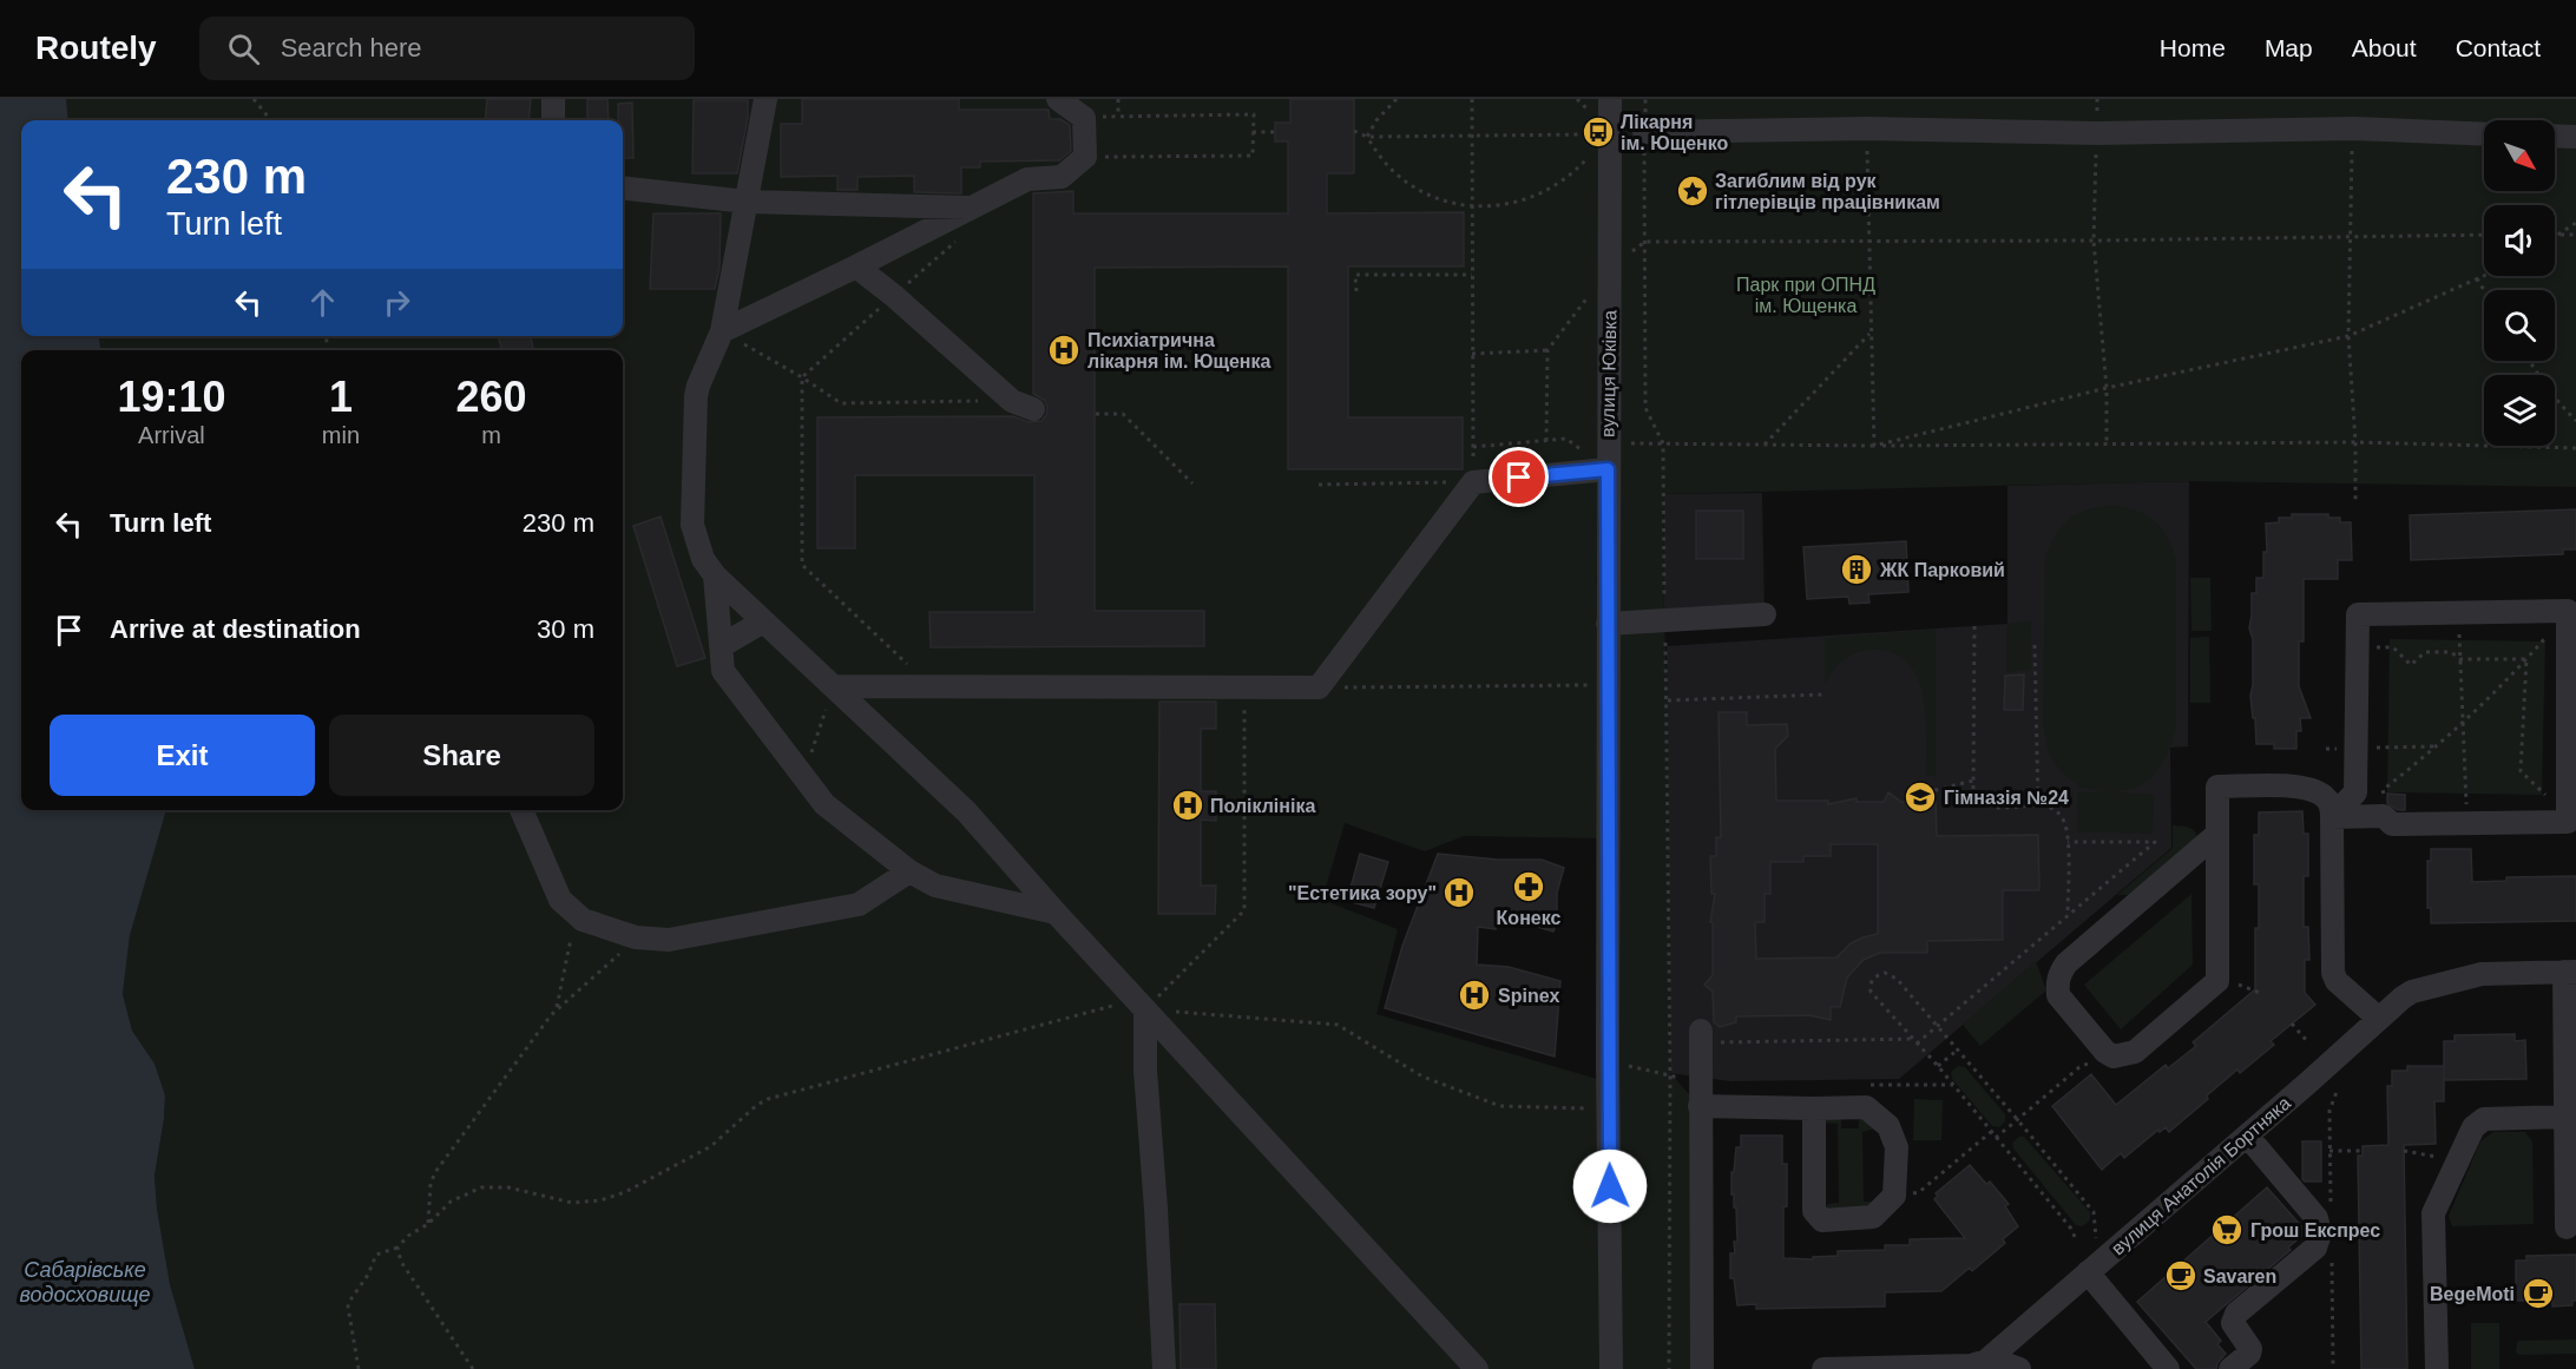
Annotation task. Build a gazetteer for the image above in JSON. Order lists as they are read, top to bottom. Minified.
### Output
{"streets":{"street":["вулиця Юківка","вулиця Анатолія Бортняка"]},"water":["Сабарівське водосховище"],"parks":["Парк при ОПНД ім. Ющенка"],"places":{"bus stop":["Лікарня ім. Ющенко"],"place":["Загиблим від рук гітлерівців працівникам"],"hospital":["Психіатрична лікарня ім. Ющенка","Поліклініка","\"Естетика зору\"","Spinex"],"building":["ЖК Парковий"],"school or university":["Гімназія №24"],"pharmacy":["Конекс"],"supermarket":["Грош Експрес"],"cafe":["Savaren","BegeMoti"]},"north":"bottom right","page":{"header":"Routely","search":"Search here","nav":["Home","Map","About","Contact"],"turn":["230 m","Turn left"],"eta":["19:10","Arrival","1","min","260","m"],"list":[{"name":"Turn left","value":"230 m"},{"name":"Arrive at destination","value":"30 m"}],"buttons":["Exit","Share"]}}
